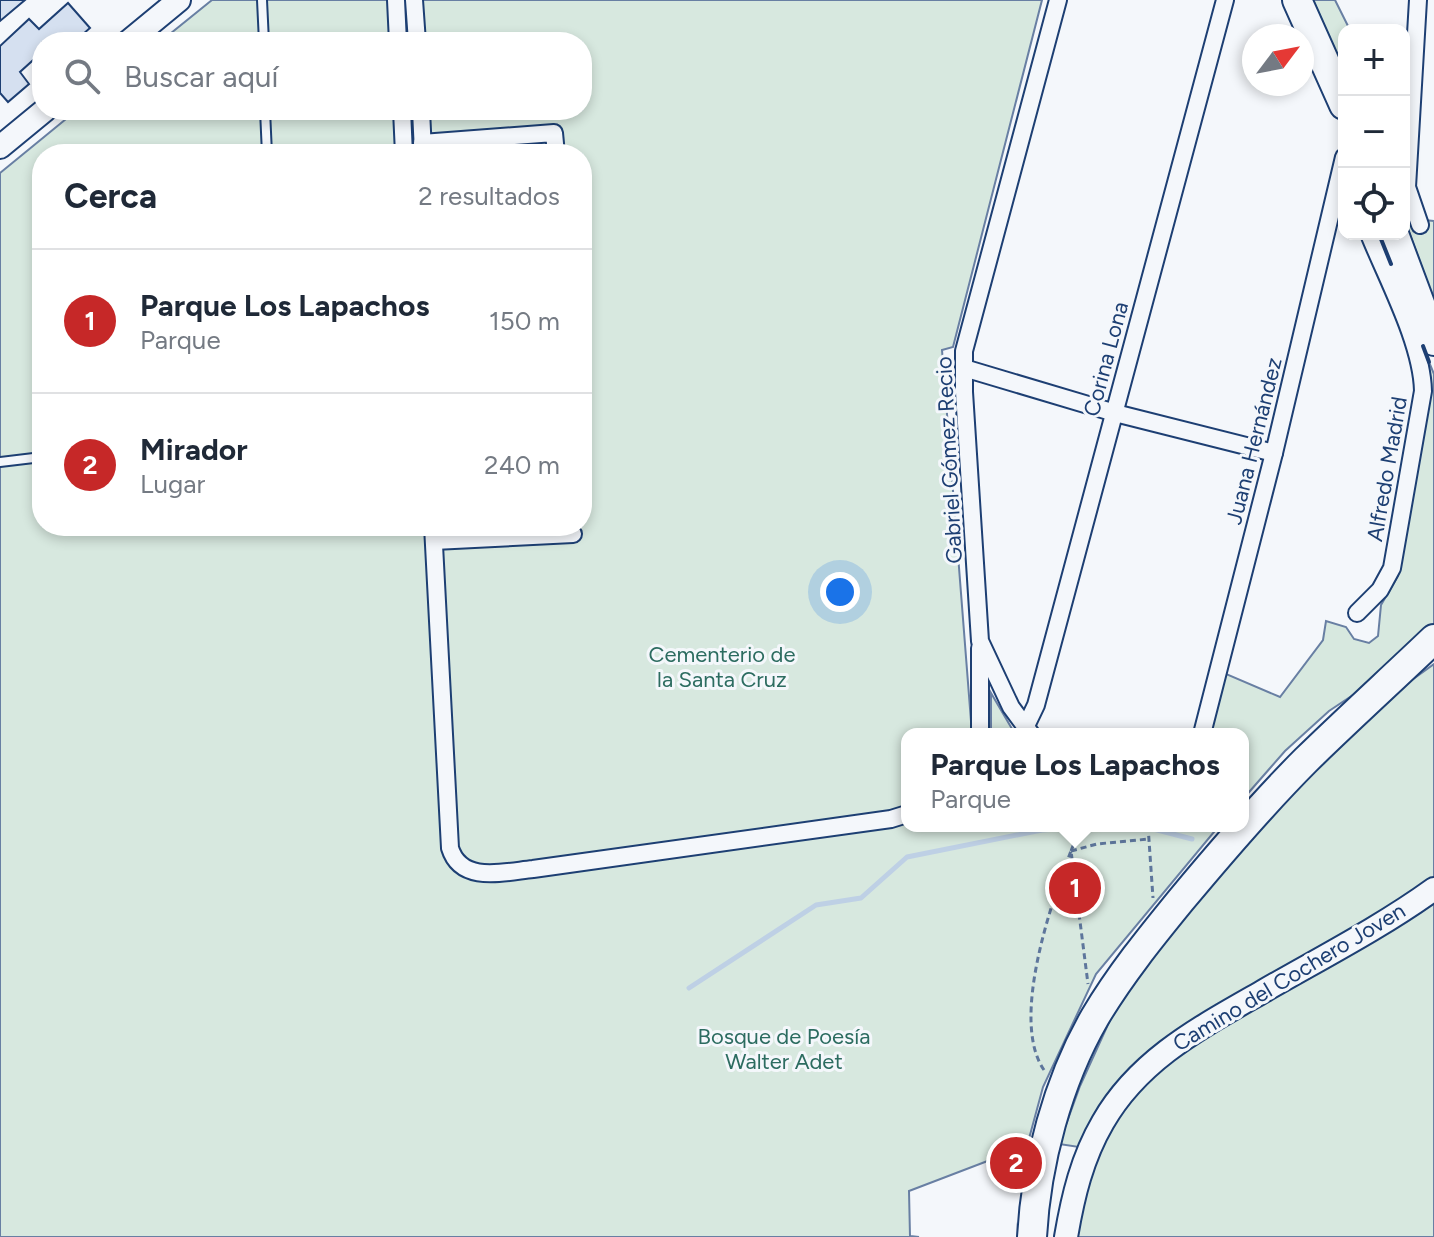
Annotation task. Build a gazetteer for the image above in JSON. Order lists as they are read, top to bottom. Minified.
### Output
{"streets":{"street":["Corina Lona","Juana Hernández","Gabriel Gómez Recio","Alfredo Madrid","Camino del Cochero Joven"]},"parks":["Cementerio de la Santa Cruz","Bosque de Poesía Walter Adet"],"north":"top right","page":{"map_buttons":["+","−"],"search":"Buscar aquí","heading":["Cerca","2 resultados"],"list":[{"mark":"1","name":"Parque Los Lapachos","note":"Parque","value":"150 m"},{"mark":"2","name":"Mirador","note":"Lugar","value":"240 m"}],"popup":["Parque Los Lapachos","Parque"],"pins":["1","2"]}}
